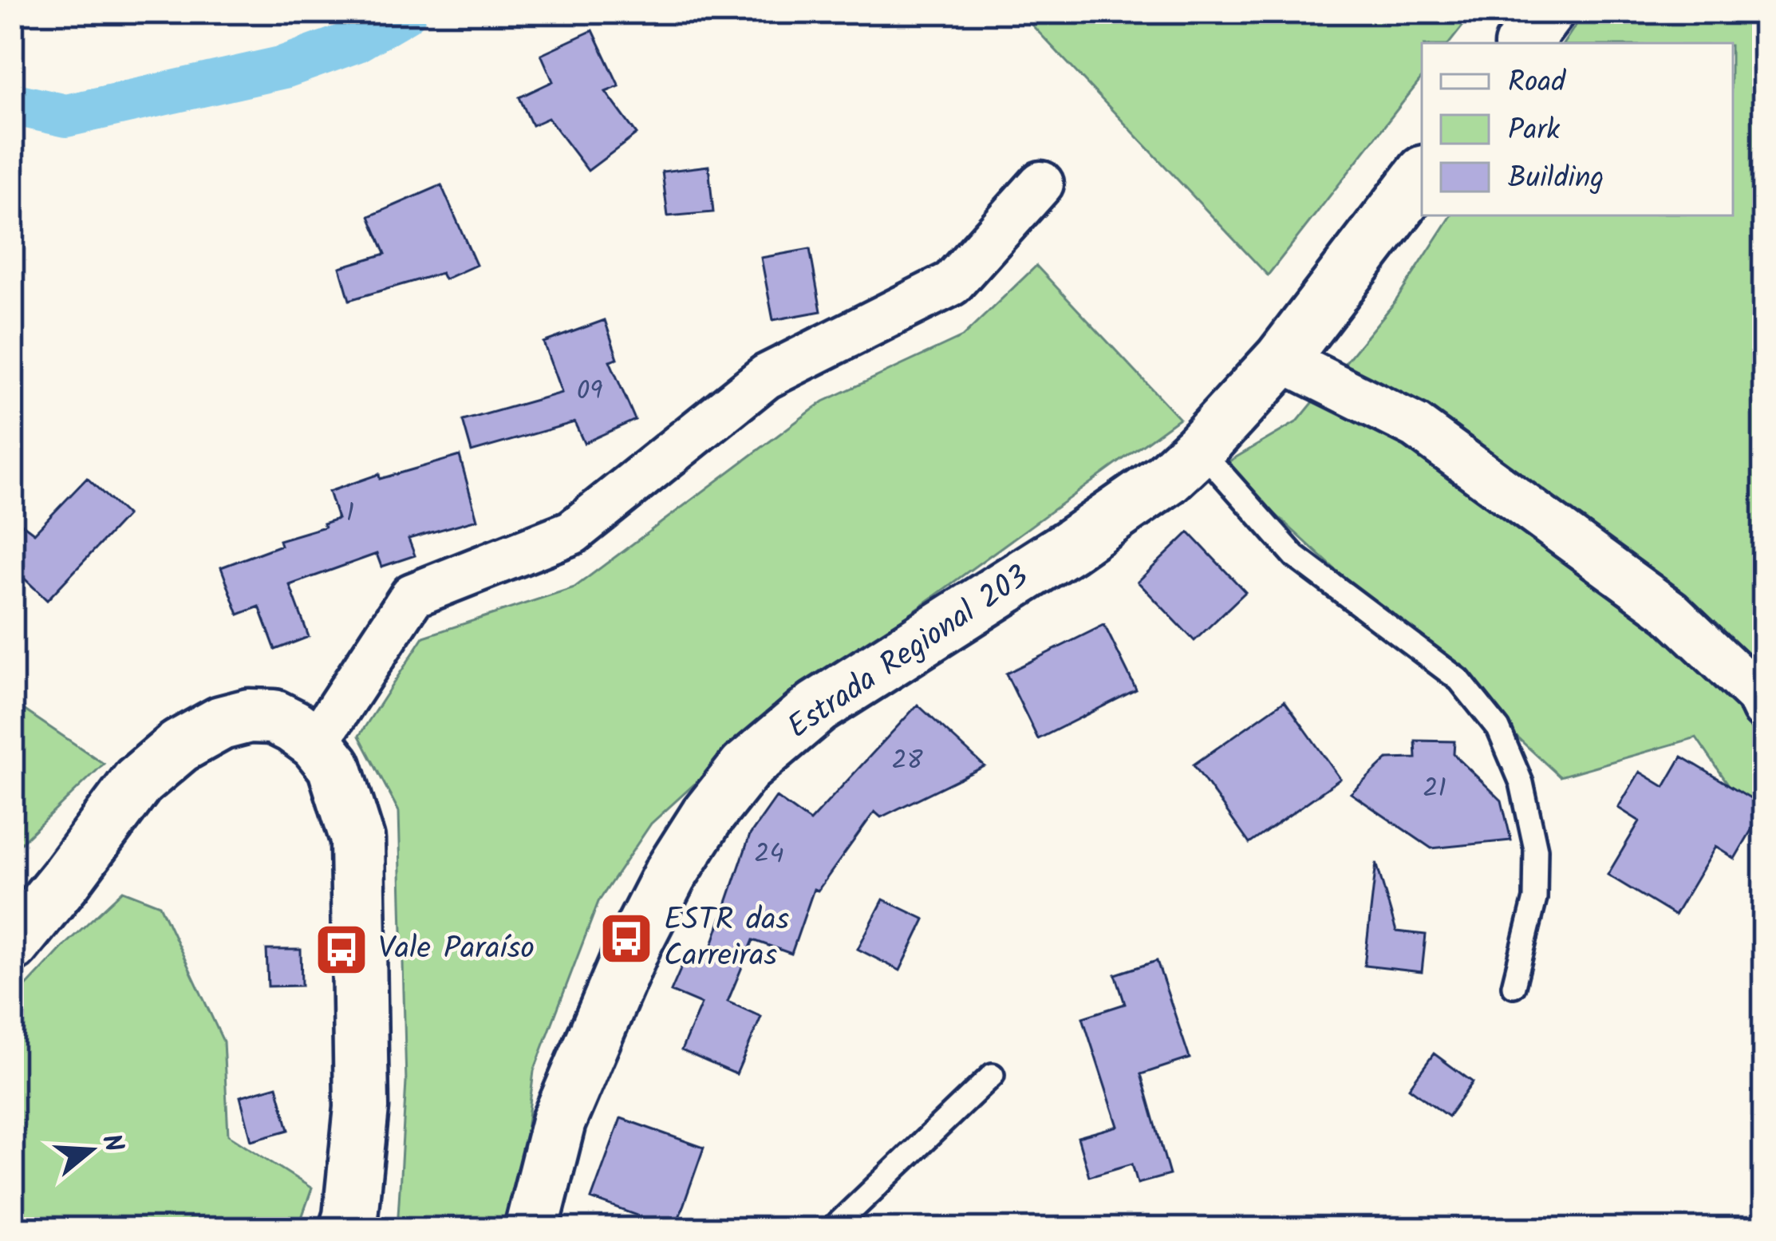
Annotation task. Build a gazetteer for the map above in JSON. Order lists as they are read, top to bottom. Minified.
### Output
{"streets":{"main road":["Estrada Regional 203"]},"places":{"bus stop":["ESTR das Carreiras","Vale Paraíso"]},"house_numbers":["09","1","28","21","24"],"legend":["Road","Park","Building"],"north":"right"}
